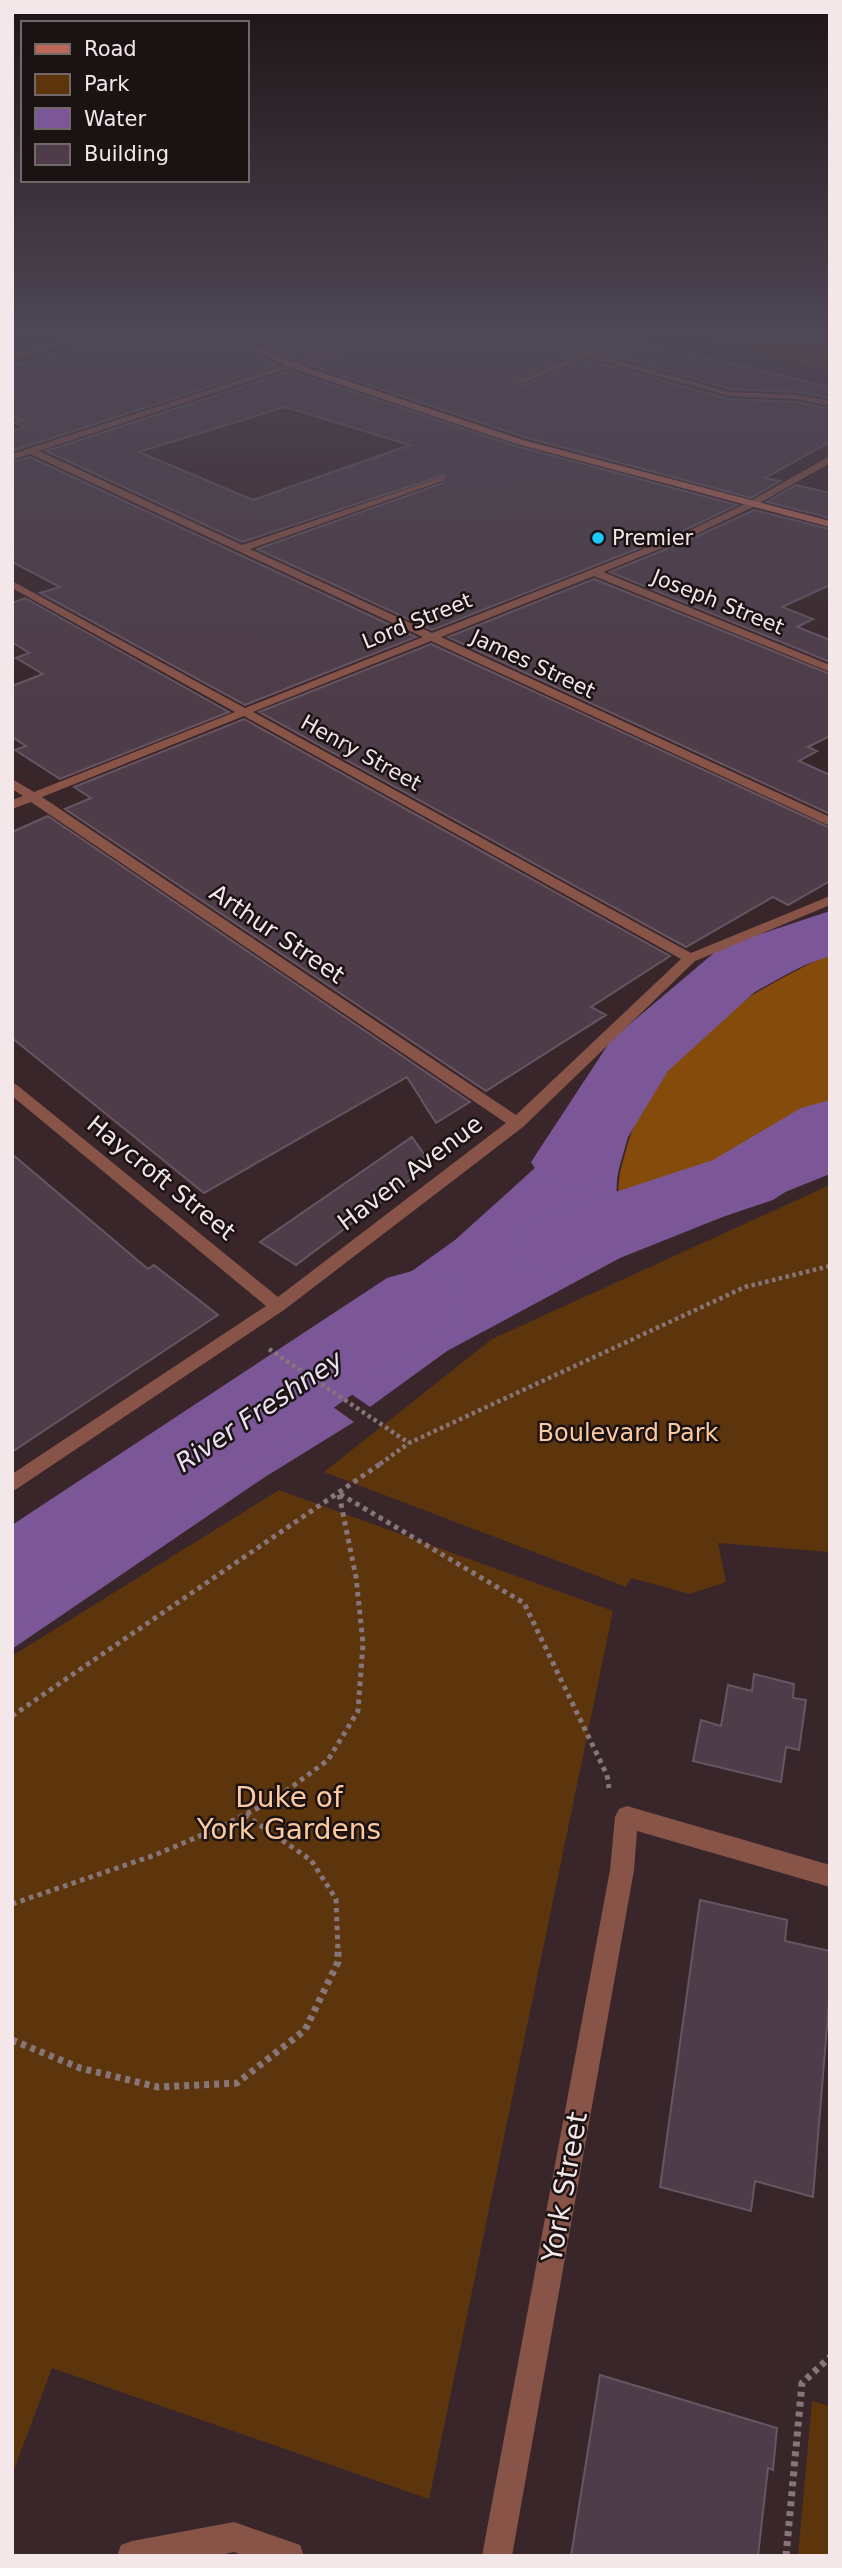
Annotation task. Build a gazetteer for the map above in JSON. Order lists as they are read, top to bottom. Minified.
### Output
{"streets":{"street":["Joseph Street","Lord Street","James Street","Henry Street","Arthur Street","Haven Avenue","Haycroft Street","York Street"]},"crossings":[["Joseph Street","Lord Street"],["Lord Street","James Street"],["Lord Street","Henry Street"],["Lord Street","Arthur Street"],["Henry Street","Haven Avenue"],["Arthur Street","Haven Avenue"],["Haven Avenue","Haycroft Street"]],"water":["River Freshney"],"parks":["Boulevard Park","Duke of York Gardens"],"places":["Premier"],"legend":["Road","Park","Water","Building"]}
